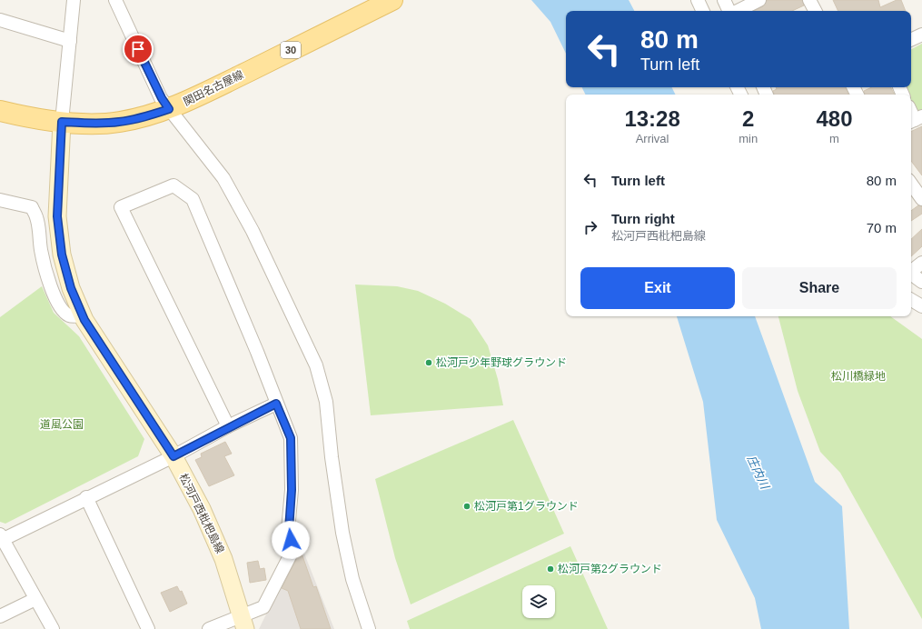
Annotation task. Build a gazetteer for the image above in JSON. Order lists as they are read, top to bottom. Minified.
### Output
{"streets":{"main road":["30","関田名古屋線","松河戸西枇杷島線"]},"crossings":[["関田名古屋線","松河戸西枇杷島線"]],"water":["庄内川"],"parks":["松川橋緑地","道風公園"],"places":["松河戸少年野球グラウンド","松河戸第1グラウンド","松河戸第2グラウンド"],"page":{"turn":["80 m","Turn left"],"eta":["13:28","Arrival","2","min","480","m"],"list":[{"name":"Turn left","value":"80 m"},{"name":"Turn right","note":"松河戸西枇杷島線","value":"70 m"}],"buttons":["Exit","Share"]}}
